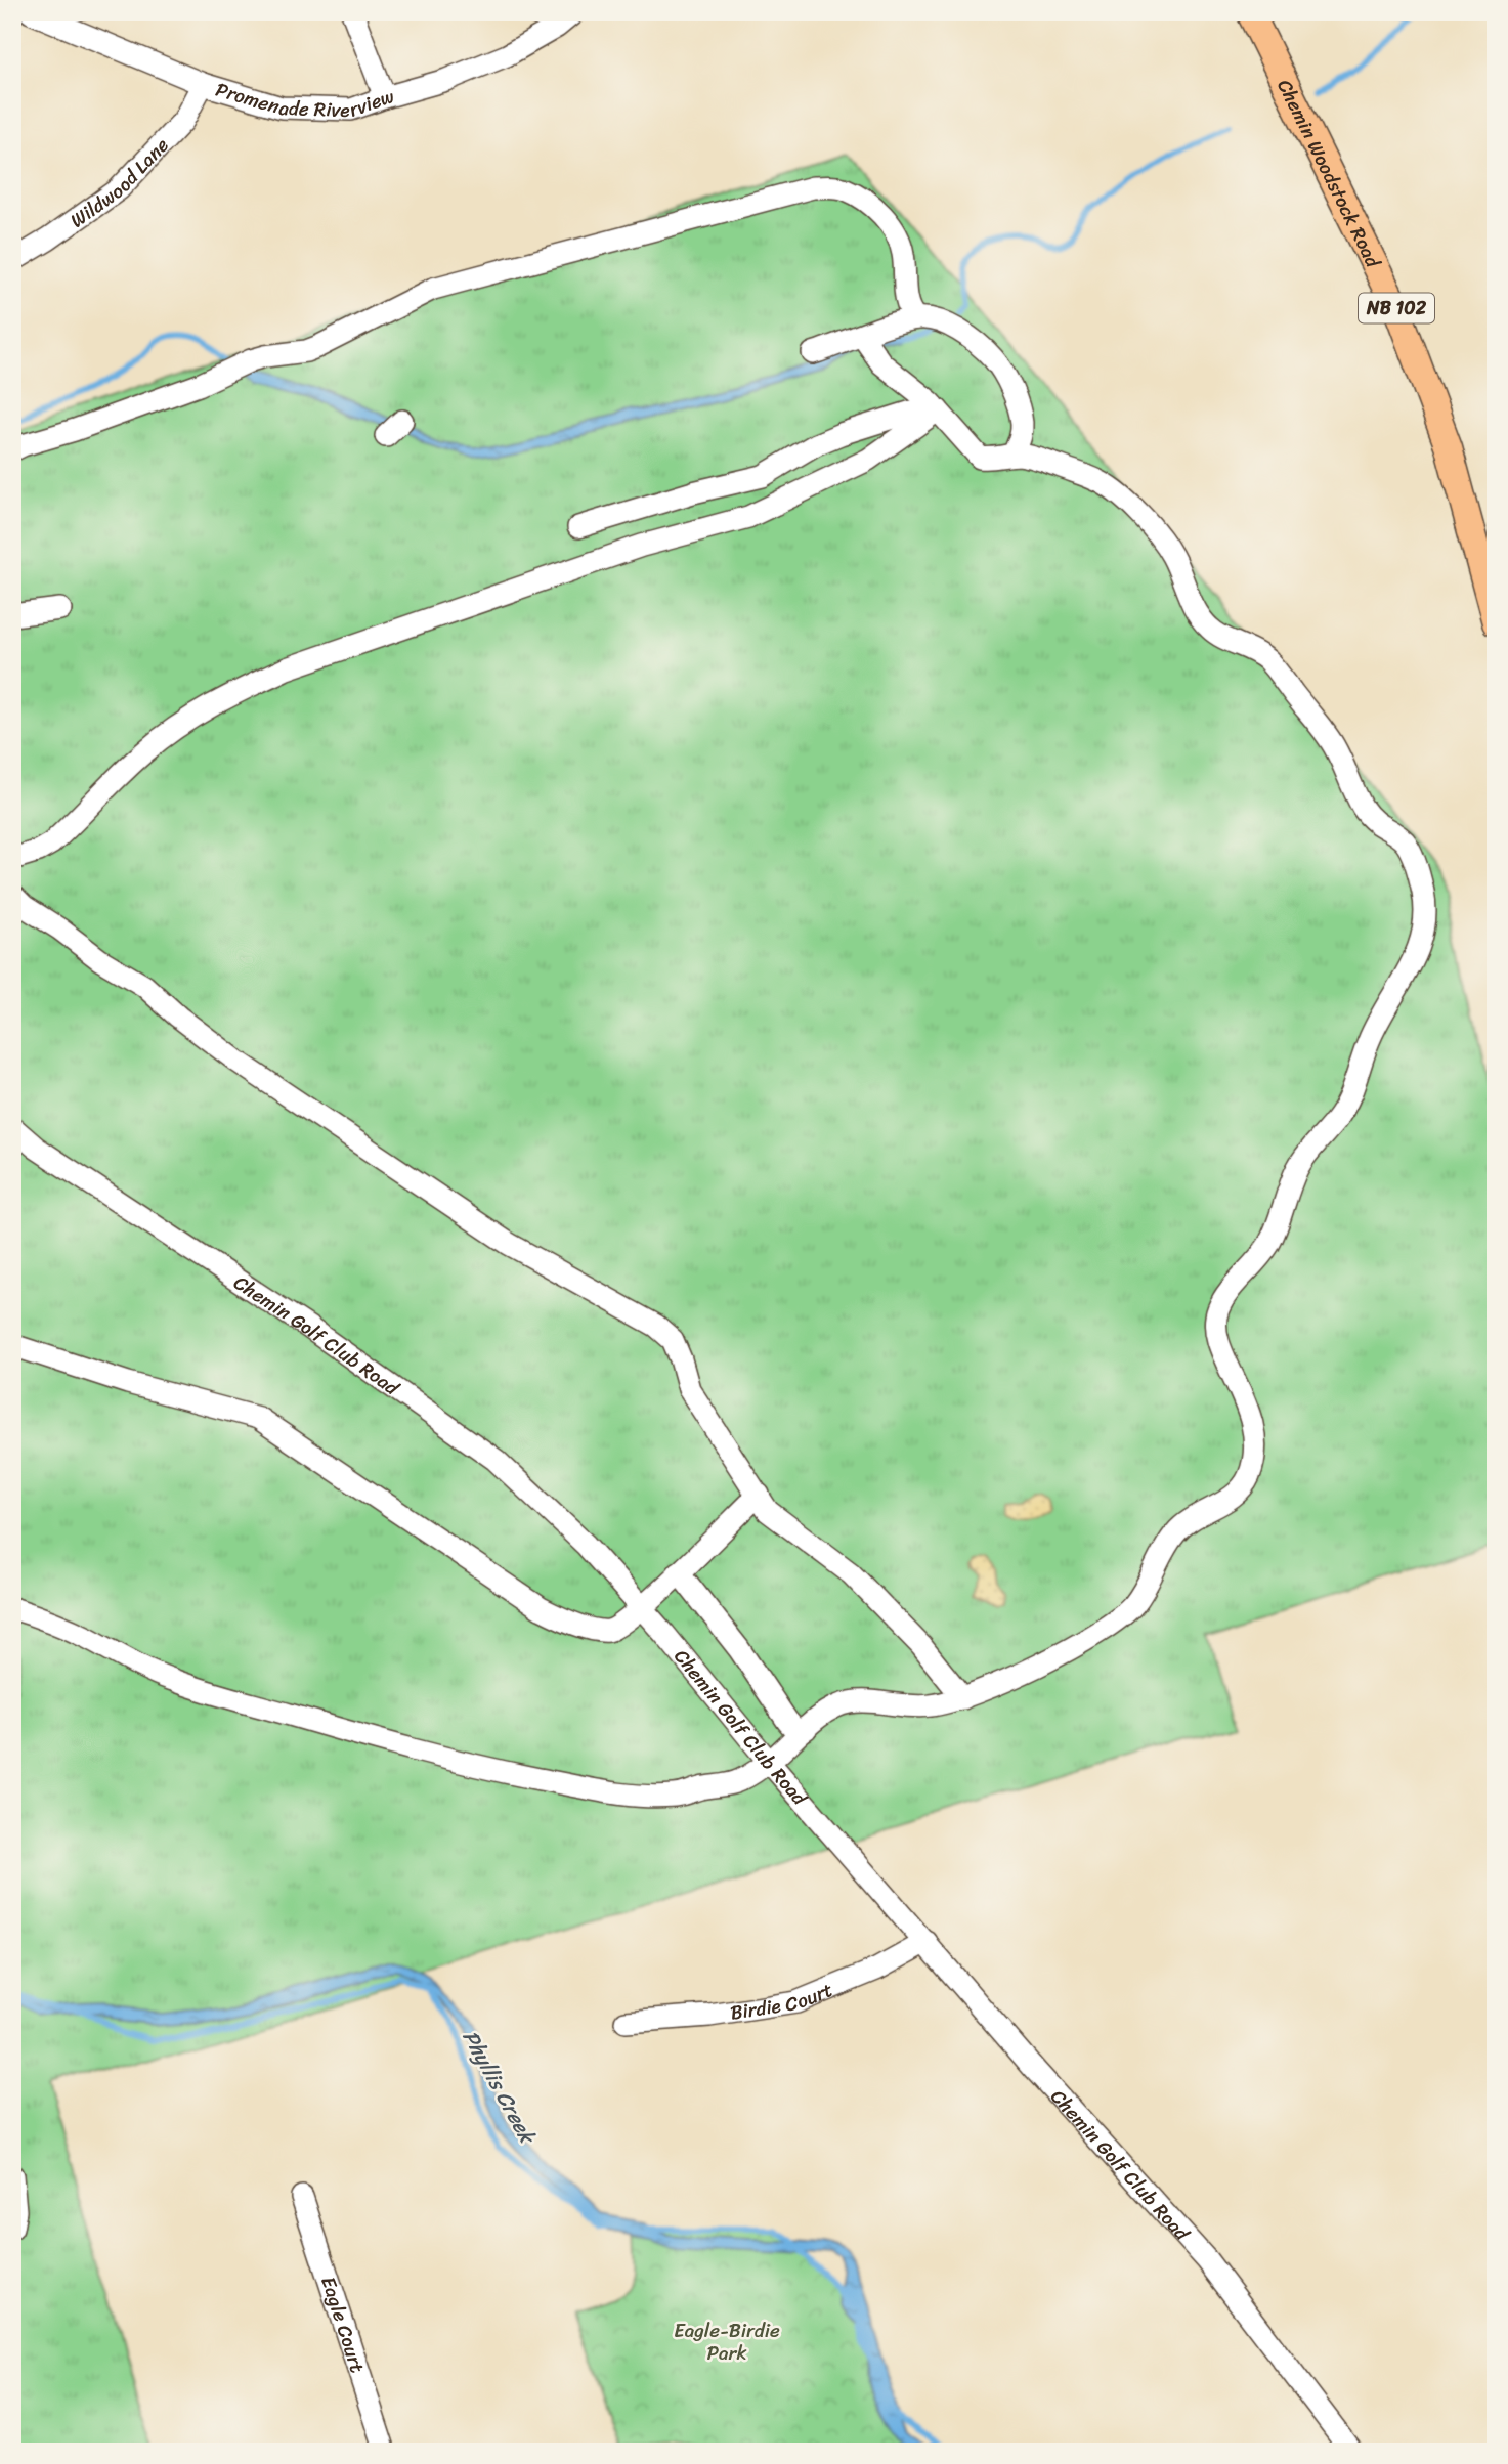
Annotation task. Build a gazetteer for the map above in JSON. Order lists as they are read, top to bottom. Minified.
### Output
{"streets":{"main road":["Chemin Woodstock Road","NB 102"],"street":["Promenade Riverview","Wildwood Lane","Chemin Golf Club Road","Birdie Court","Eagle Court"]},"crossings":[["Promenade Riverview","Wildwood Lane"],["Chemin Golf Club Road","Birdie Court"]],"water":["Phyllis Creek"],"parks":["Eagle-Birdie Park"]}
